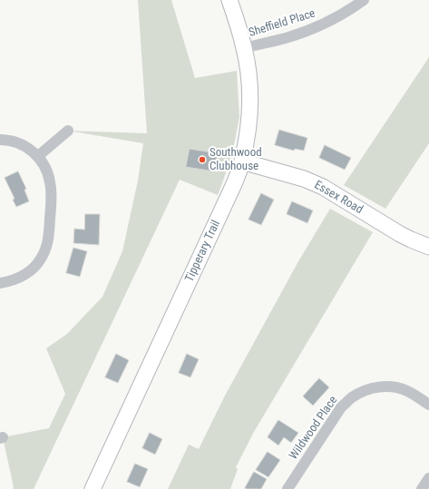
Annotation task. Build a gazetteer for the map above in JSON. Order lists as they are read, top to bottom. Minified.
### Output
{"streets":{"street":["Sheffield Place","Essex Road","Tipperary Trail","Wildwood Place"]},"crossings":[["Sheffield Place","Tipperary Trail"],["Essex Road","Tipperary Trail"]],"places":["Southwood Clubhouse"]}
